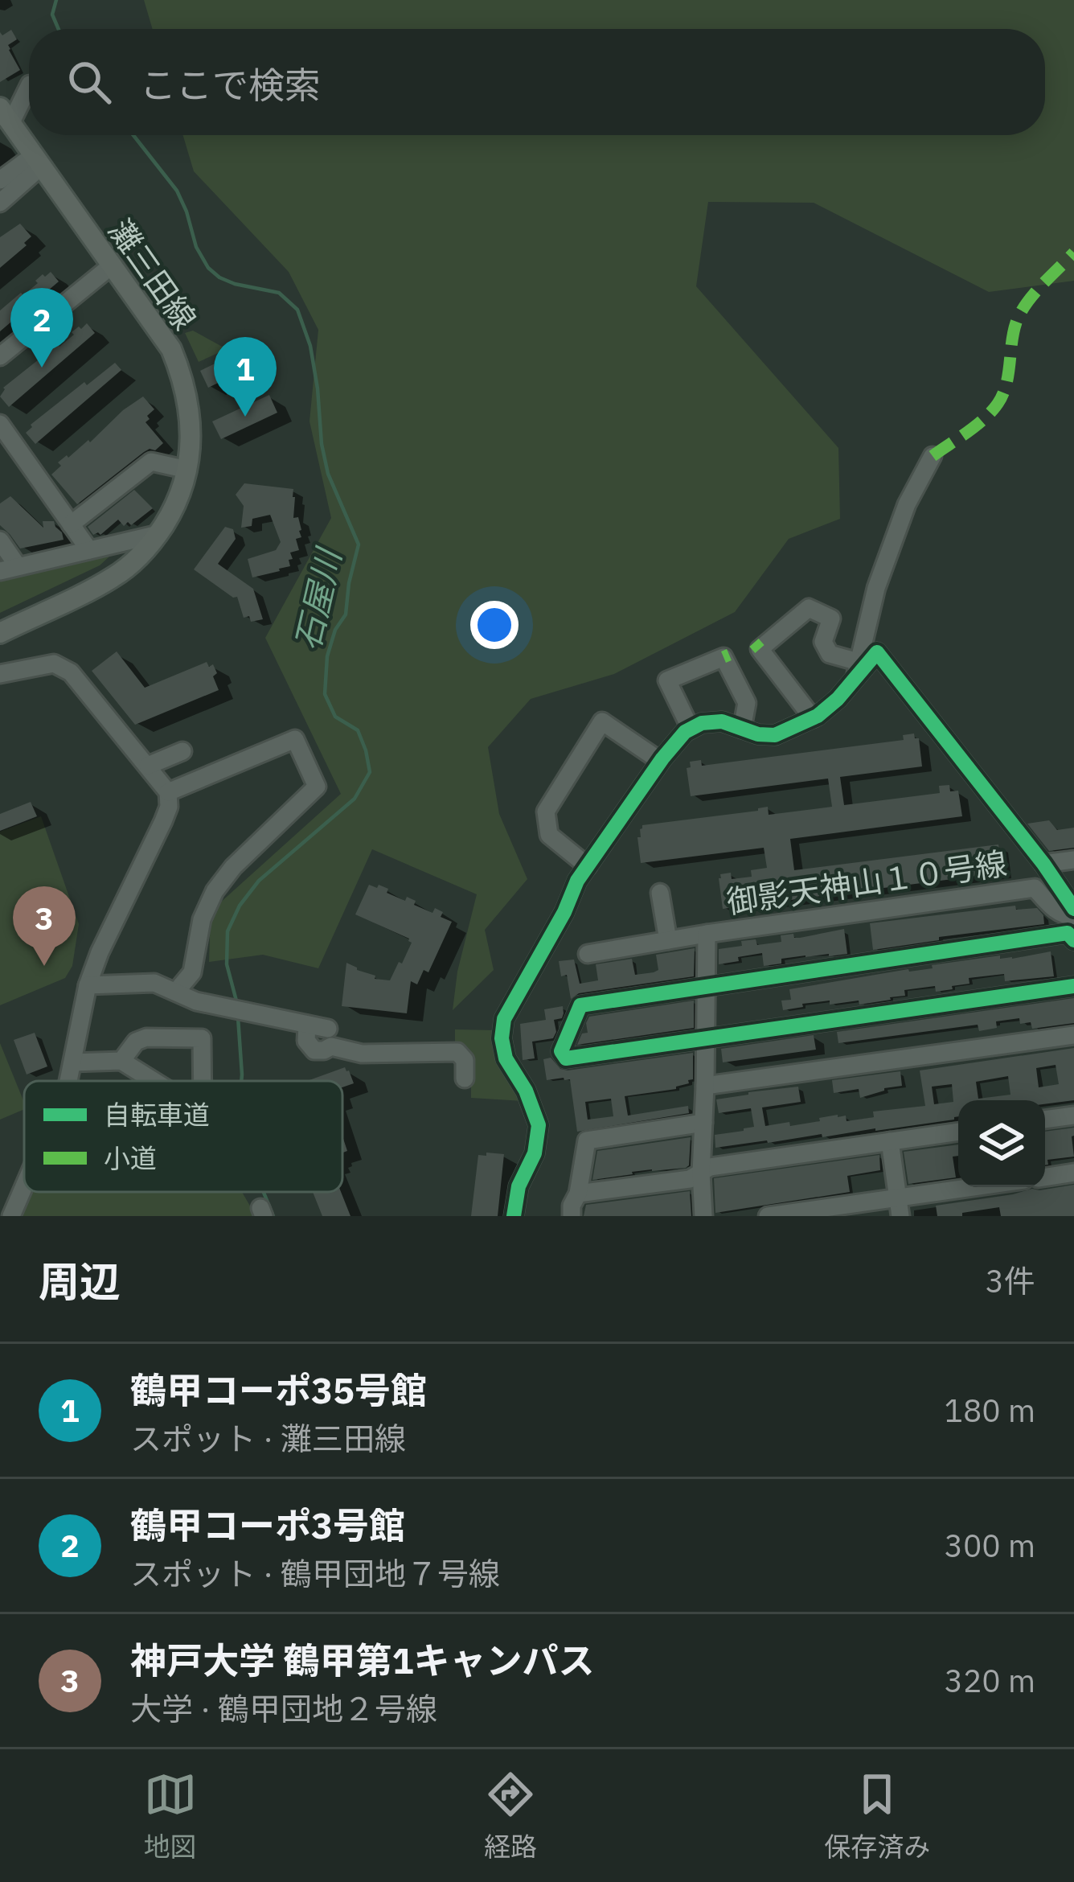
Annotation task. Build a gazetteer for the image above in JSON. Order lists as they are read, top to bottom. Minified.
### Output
{"streets":{"main road":["灘三田線"],"street":["御影天神山１０号線"]},"water":["石屋川"],"legend":["自転車道","小道"],"page":{"search":"ここで検索","pins":["2","1","3"],"heading":["周辺","3件"],"list":[{"mark":"1","name":"鶴甲コーポ35号館","note":"スポット · 灘三田線","value":"180 m"},{"mark":"2","name":"鶴甲コーポ3号館","note":"スポット · 鶴甲団地７号線","value":"300 m"},{"mark":"3","name":"神戸大学 鶴甲第1キャンパス","note":"大学 · 鶴甲団地２号線","value":"320 m"}],"nav":["地図","経路","保存済み"]}}
